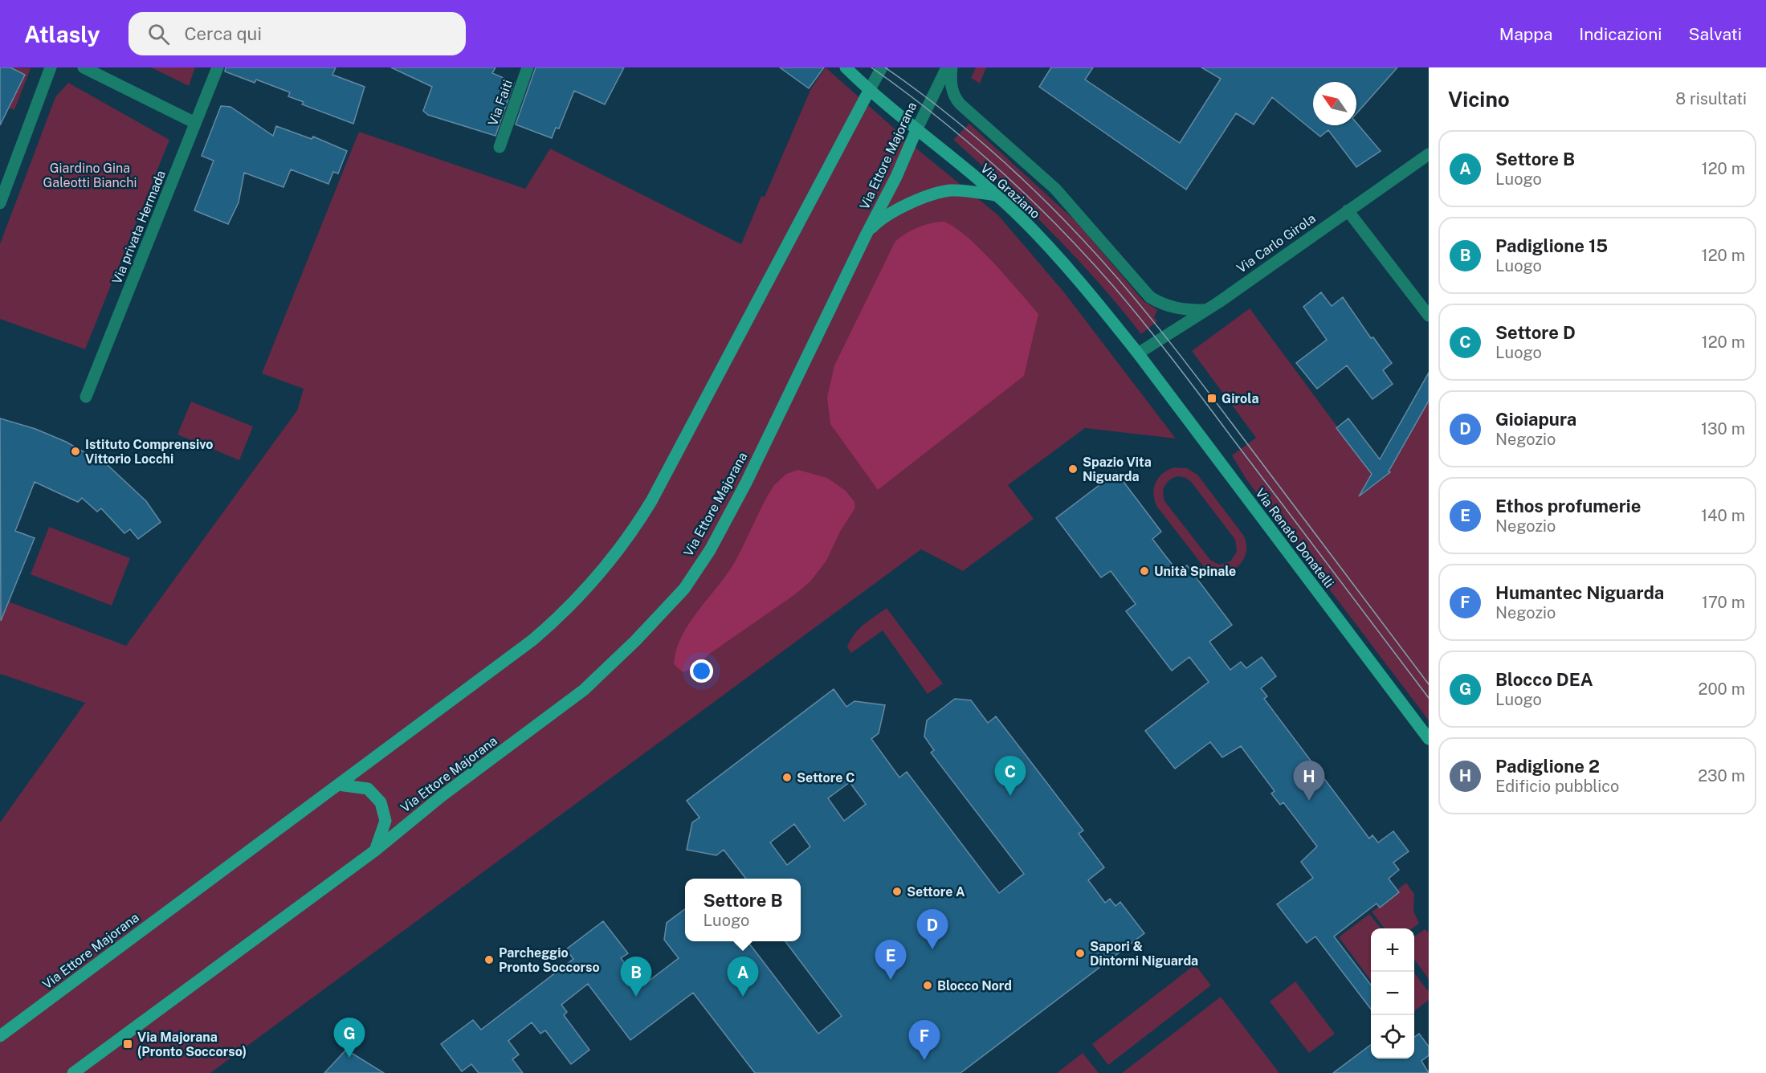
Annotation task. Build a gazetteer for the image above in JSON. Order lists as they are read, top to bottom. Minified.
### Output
{"streets":{"street":["Via Faiti","Via Ettore Majorana","Via Graziano","Via privata Hermada","Via Carlo Girola","Via Renato Donatelli"]},"crossings":[["Via Ettore Majorana","Via Graziano"],["Via Graziano","Via Carlo Girola"],["Via Graziano","Via Renato Donatelli"],["Via Carlo Girola","Via Renato Donatelli"]],"parks":["Giardino Gina Galeotti Bianchi"],"places":{"transit":["Girola","Via Majorana (Pronto Soccorso)"],"other":["Istituto Comprensivo Vittorio Locchi","Spazio Vita Niguarda","Unità Spinale","Settore C","Settore A","Sapori & Dintorni Niguarda","Parcheggio Pronto Soccorso","Blocco Nord"]},"north":"top left","page":{"header":"Atlasly","search":"Cerca qui","nav":["Mappa","Indicazioni","Salvati"],"heading":["Vicino","8 risultati"],"list":[{"mark":"A","name":"Settore B","note":"Luogo","value":"120 m"},{"mark":"B","name":"Padiglione 15","note":"Luogo","value":"120 m"},{"mark":"C","name":"Settore D","note":"Luogo","value":"120 m"},{"mark":"D","name":"Gioiapura","note":"Negozio","value":"130 m"},{"mark":"E","name":"Ethos profumerie","note":"Negozio","value":"140 m"},{"mark":"F","name":"Humantec Niguarda","note":"Negozio","value":"170 m"},{"mark":"G","name":"Blocco DEA","note":"Luogo","value":"200 m"},{"mark":"H","name":"Padiglione 2","note":"Edificio pubblico","value":"230 m"}],"pins":["C","H","D","E","A","B","G","F"],"popup":["Settore B","Luogo"],"map_buttons":["+","−"]}}
